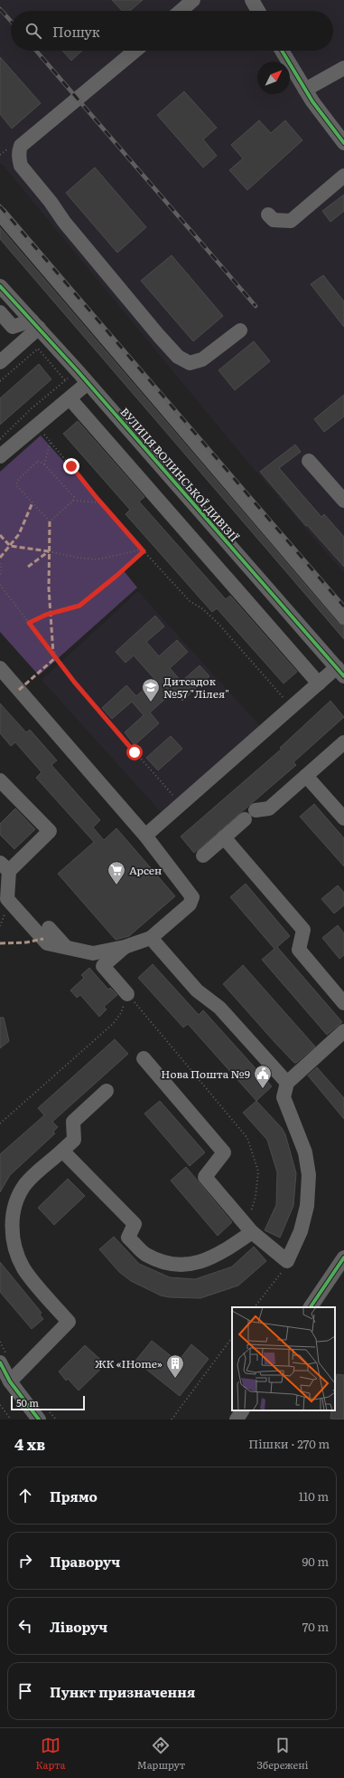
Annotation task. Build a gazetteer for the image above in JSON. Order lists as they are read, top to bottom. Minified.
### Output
{"streets":{"street":["ВУЛИЦЯ ВОЛИНСЬКОЇ ДИВІЗІЇ"]},"places":{"school or university":["Дитсадок №57 \"Лілея\""],"supermarket":["Арсен"],"public building":["Нова Пошта №9"],"building":["ЖК «IHome»"]},"scale_bar":"50 m","north":"top right","page":{"search":"Пошук","scale":"50 m","heading":["4 хв","Пішки · 270 m"],"list":[["Прямо","110 m"],["Праворуч","90 m"],["Ліворуч","70 m"],"Пункт призначення"],"nav":["Карта","Маршрут","Збережені"]}}
